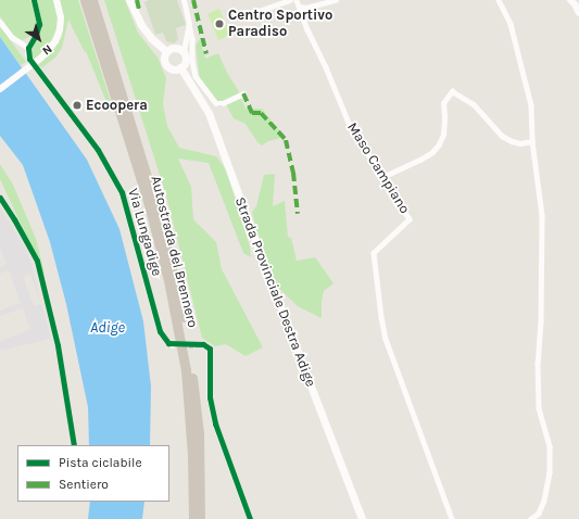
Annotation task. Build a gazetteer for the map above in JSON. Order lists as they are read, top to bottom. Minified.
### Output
{"streets":{"highway":["Autostrada del Brennero"],"main road":["Strada Provinciale Destra Adige"],"street":["Maso Campiano","Via Lungadige"]},"water":["Adige"],"places":["Centro Sportivo Paradiso","Ecoopera"],"legend":["Pista ciclabile","Sentiero"],"north":"bottom right"}
